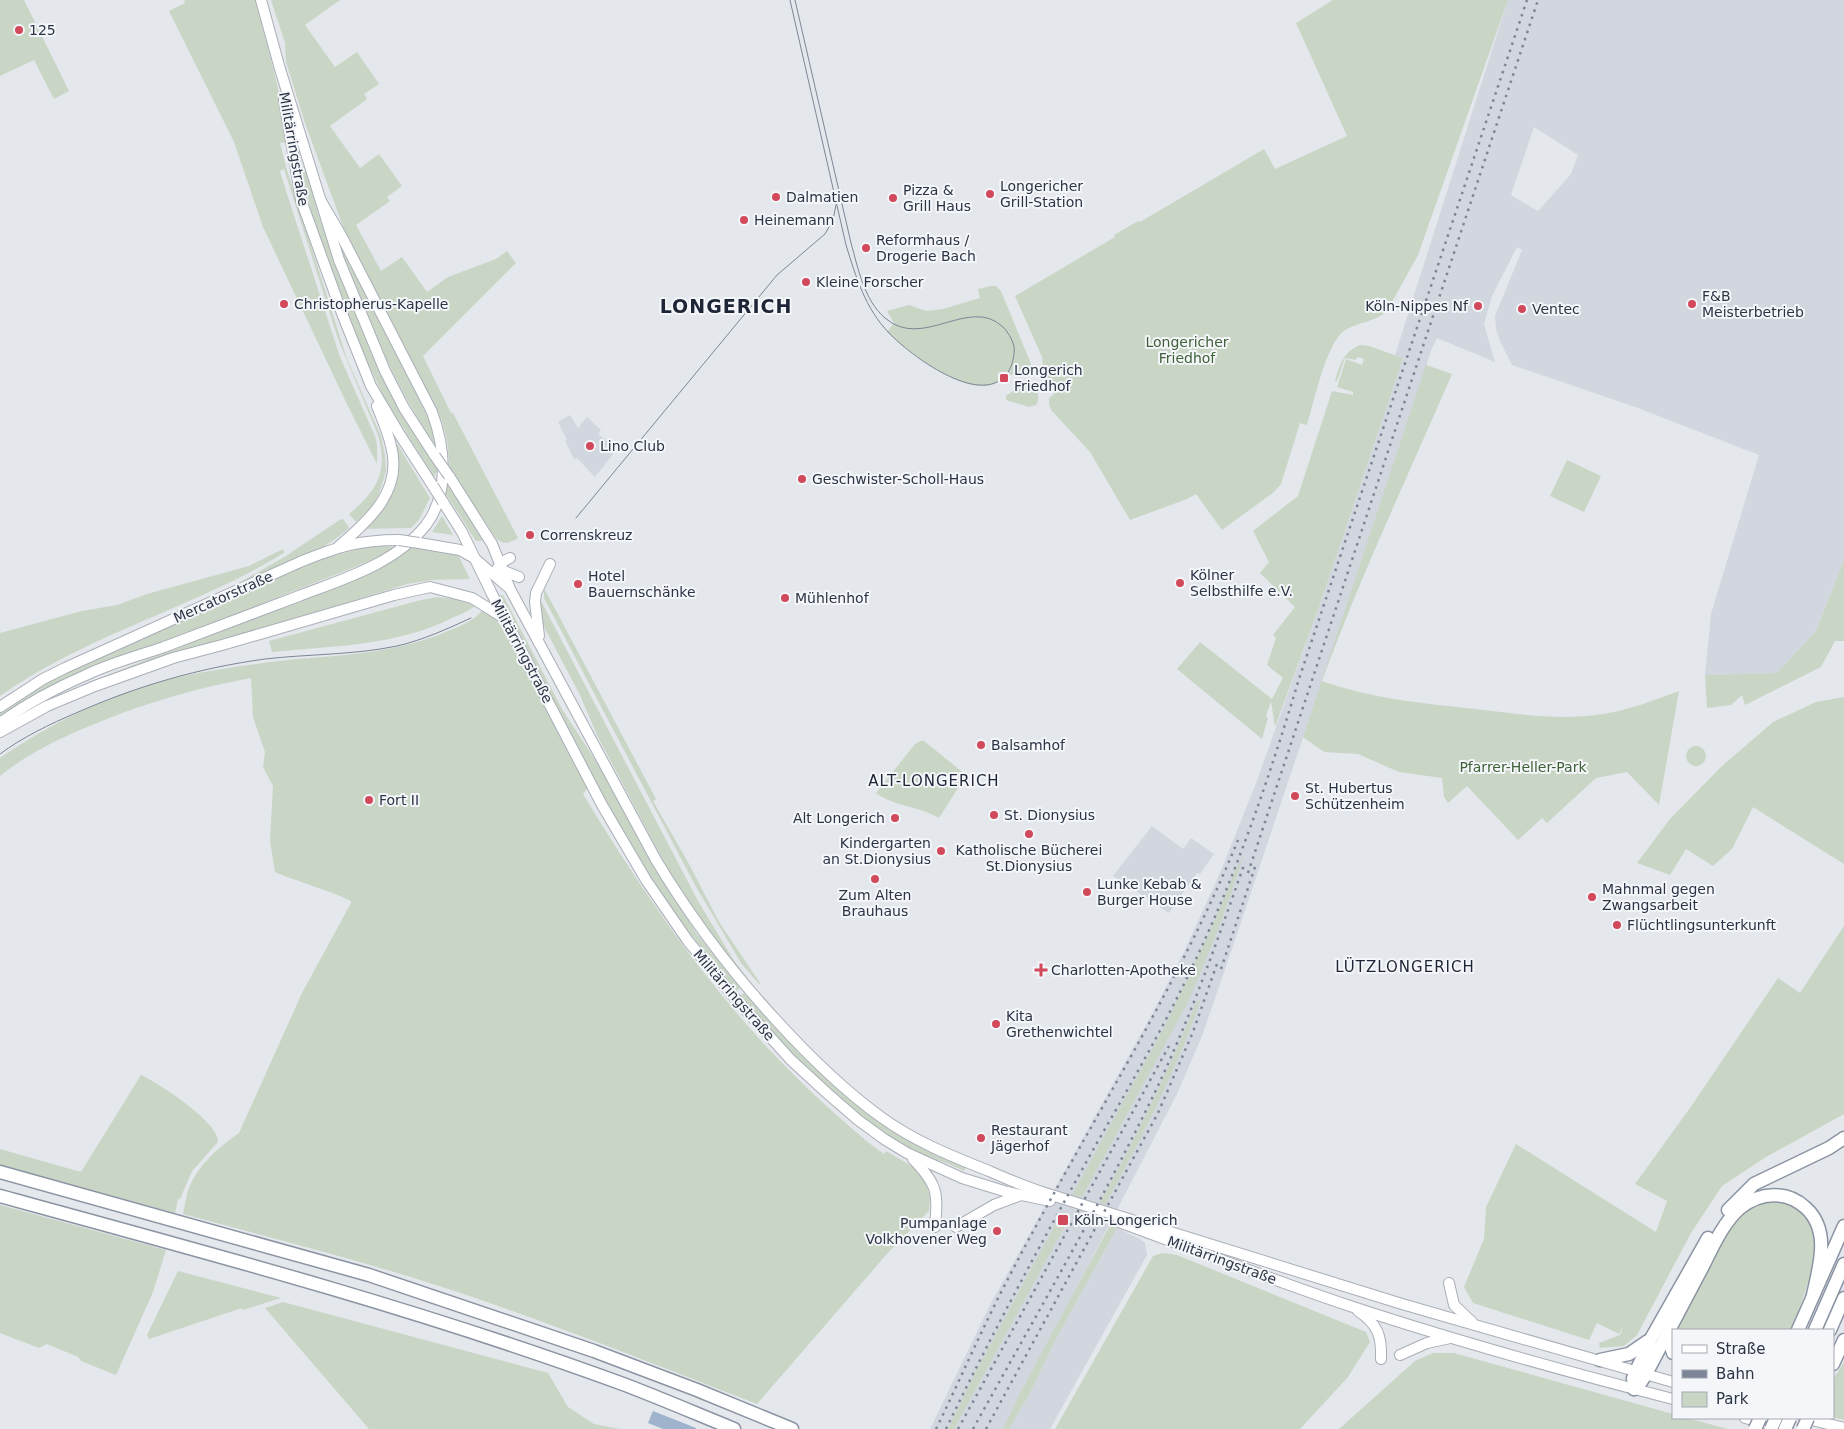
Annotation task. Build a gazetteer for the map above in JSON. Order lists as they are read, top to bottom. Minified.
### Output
{"streets":{"main road":["Militärringstraße","Mercatorstraße"]},"crossings":[["Militärringstraße","Mercatorstraße"]],"districts":["LONGERICH","ALT-LONGERICH","LÜTZLONGERICH"],"parks":["Longericher Friedhof","Pfarrer-Heller-Park"],"places":{"other":["125","Longericher Grill-Station","Dalmatien","Pizza & Grill Haus","Heinemann","Reformhaus / Drogerie Bach","Kleine Forscher","Christopherus-Kapelle","F&B Meisterbetrieb","Köln-Nippes Nf","Ventec","Lino Club","Geschwister-Scholl-Haus","Correnskreuz","Kölner Selbsthilfe e.V.","Hotel Bauernschänke","Mühlenhof","Balsamhof","St. Hubertus Schützenheim","Fort II","St. Dionysius","Alt Longerich","Katholische Bücherei St.Dionysius","Kindergarten an St.Dionysius","Zum Alten Brauhaus","Lunke Kebab & Burger House","Mahnmal gegen Zwangsarbeit","Flüchtlingsunterkunft","Kita Grethenwichtel","Restaurant Jägerhof","Pumpanlage Volkhovener Weg"],"transit":["Longerich Friedhof","Köln-Longerich"],"health":["Charlotten-Apotheke"]},"legend":["Straße","Bahn","Park"]}
